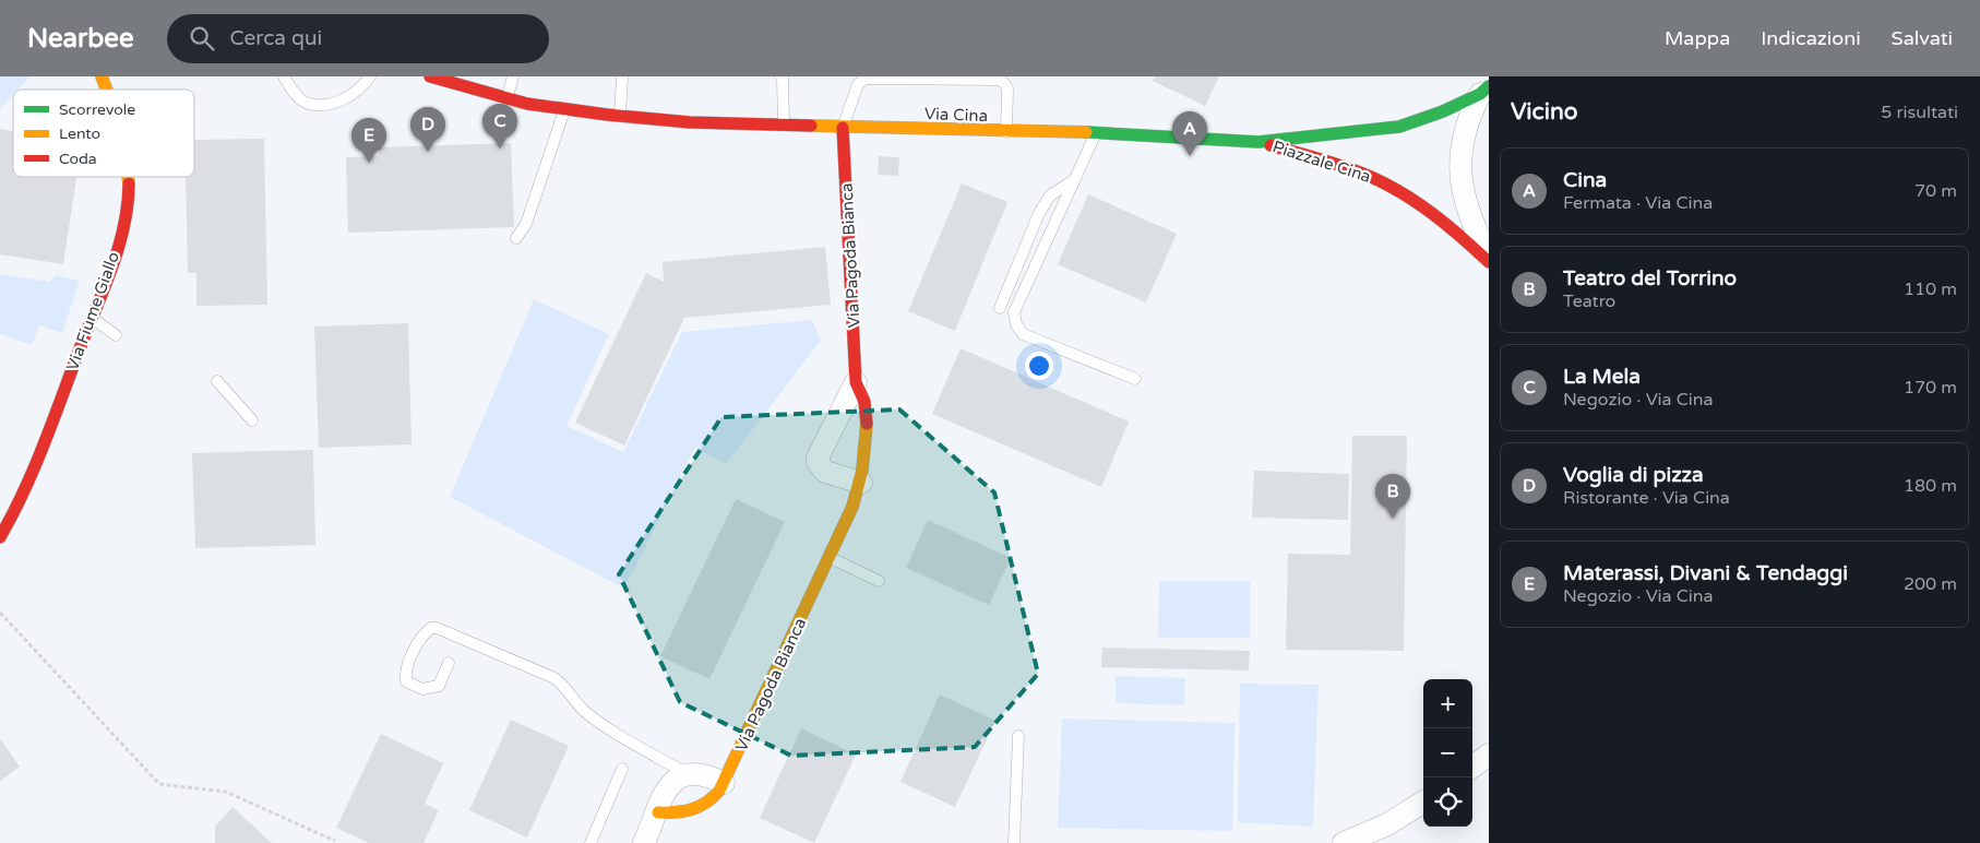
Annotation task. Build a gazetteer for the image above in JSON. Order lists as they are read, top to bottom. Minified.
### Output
{"streets":{"street":["Via Cina","Piazzale Cina","Via Pagoda Bianca","Via Fiume Giallo"]},"crossings":[["Via Cina","Piazzale Cina"],["Via Cina","Via Pagoda Bianca"]],"legend":["Scorrevole","Lento","Coda"],"page":{"header":"Nearbee","search":"Cerca qui","nav":["Mappa","Indicazioni","Salvati"],"heading":["Vicino","5 risultati"],"pins":["C","D","A","E","B"],"list":[{"mark":"A","name":"Cina","note":"Fermata · Via Cina","value":"70 m"},{"mark":"B","name":"Teatro del Torrino","note":"Teatro","value":"110 m"},{"mark":"C","name":"La Mela","note":"Negozio · Via Cina","value":"170 m"},{"mark":"D","name":"Voglia di pizza","note":"Ristorante · Via Cina","value":"180 m"},{"mark":"E","name":"Materassi, Divani & Tendaggi","note":"Negozio · Via Cina","value":"200 m"}],"map_buttons":["+","−"]}}
